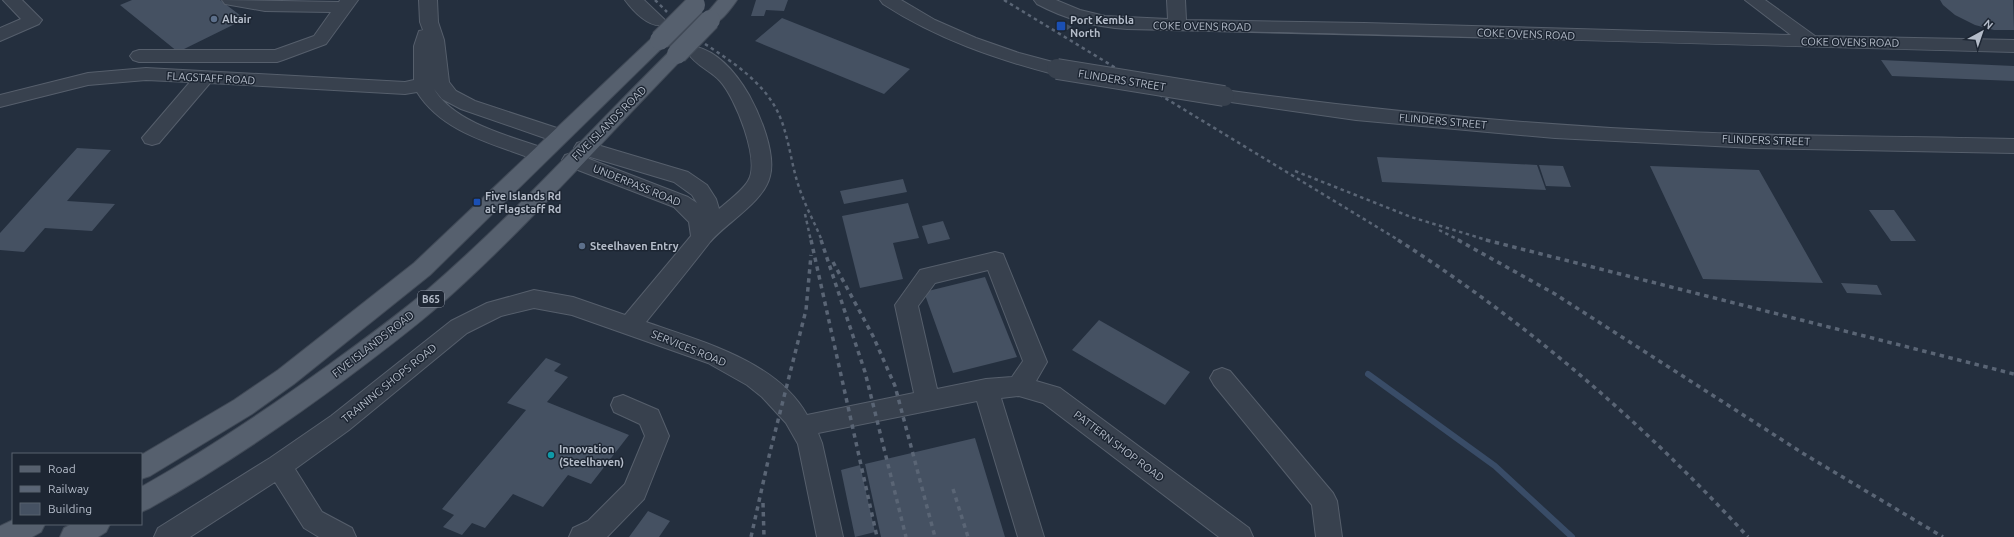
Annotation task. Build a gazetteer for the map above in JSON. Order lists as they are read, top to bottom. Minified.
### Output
{"streets":{"main road":["FIVE ISLANDS ROAD","B65"],"street":["COKE OVENS ROAD","FLAGSTAFF ROAD","FLINDERS STREET","UNDERPASS ROAD","SERVICES ROAD","TRAINING SHOPS ROAD","PATTERN SHOP ROAD"]},"crossings":[["FIVE ISLANDS ROAD","UNDERPASS ROAD"],["SERVICES ROAD","TRAINING SHOPS ROAD"],["SERVICES ROAD","PATTERN SHOP ROAD"]],"places":{"other":["Altair","Steelhaven Entry","Innovation (Steelhaven)"],"transit":["Port Kembla North","Five Islands Rd at Flagstaff Rd"]},"legend":["Road","Railway","Building"],"north":"top right"}
